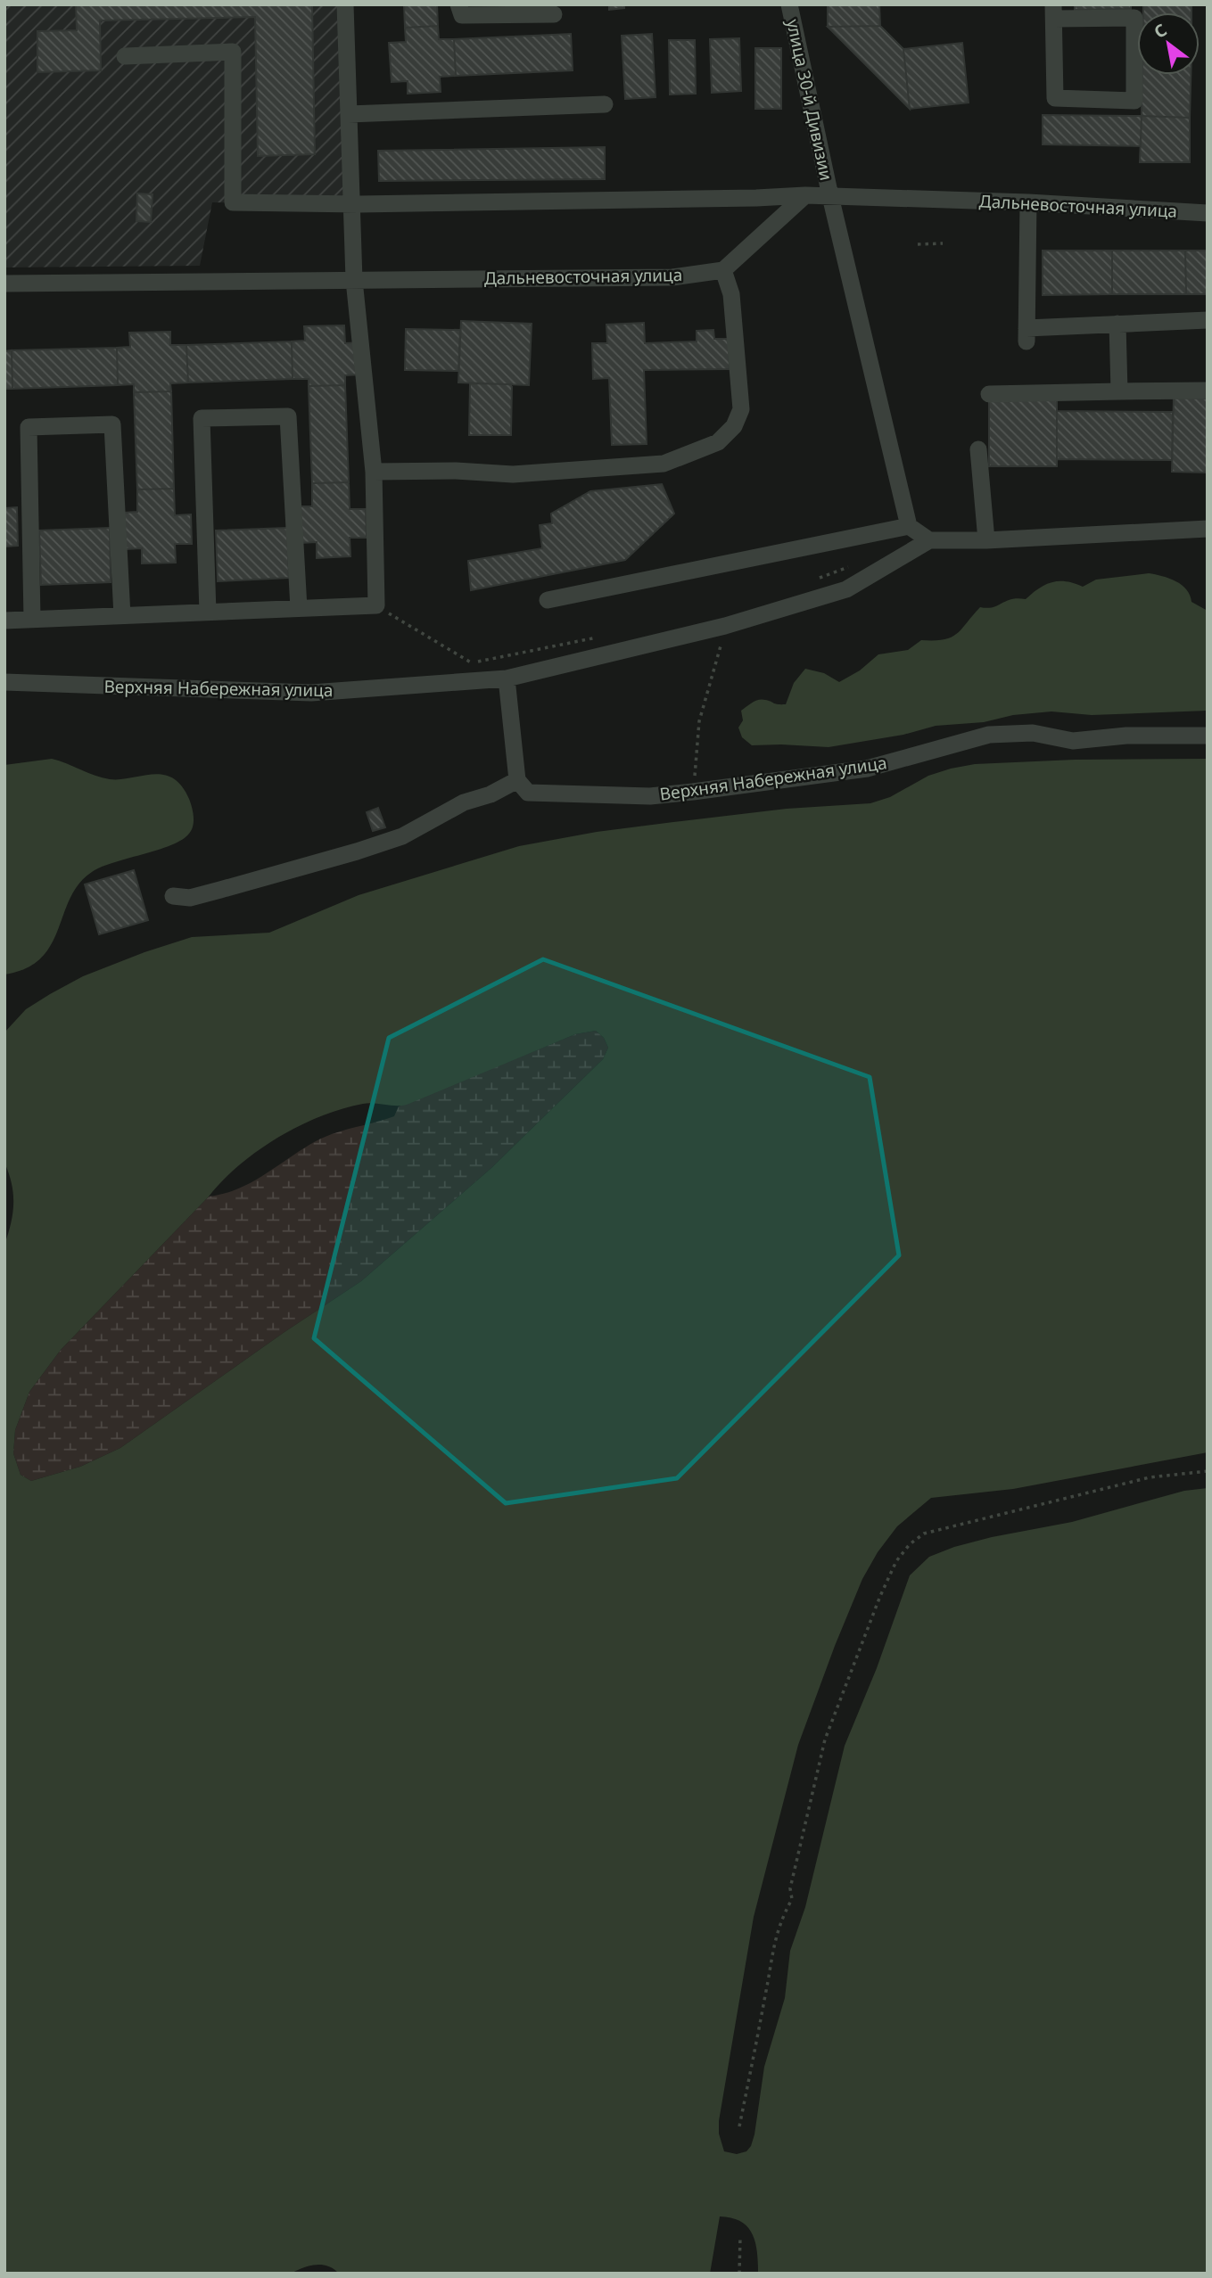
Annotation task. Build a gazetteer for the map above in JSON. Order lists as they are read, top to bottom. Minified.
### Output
{"streets":{"street":["улица 30-й Дивизии","Дальневосточная улица","Верхняя Набережная улица"]},"crossings":[["улица 30-й Дивизии","Дальневосточная улица"]],"north":"top left"}
